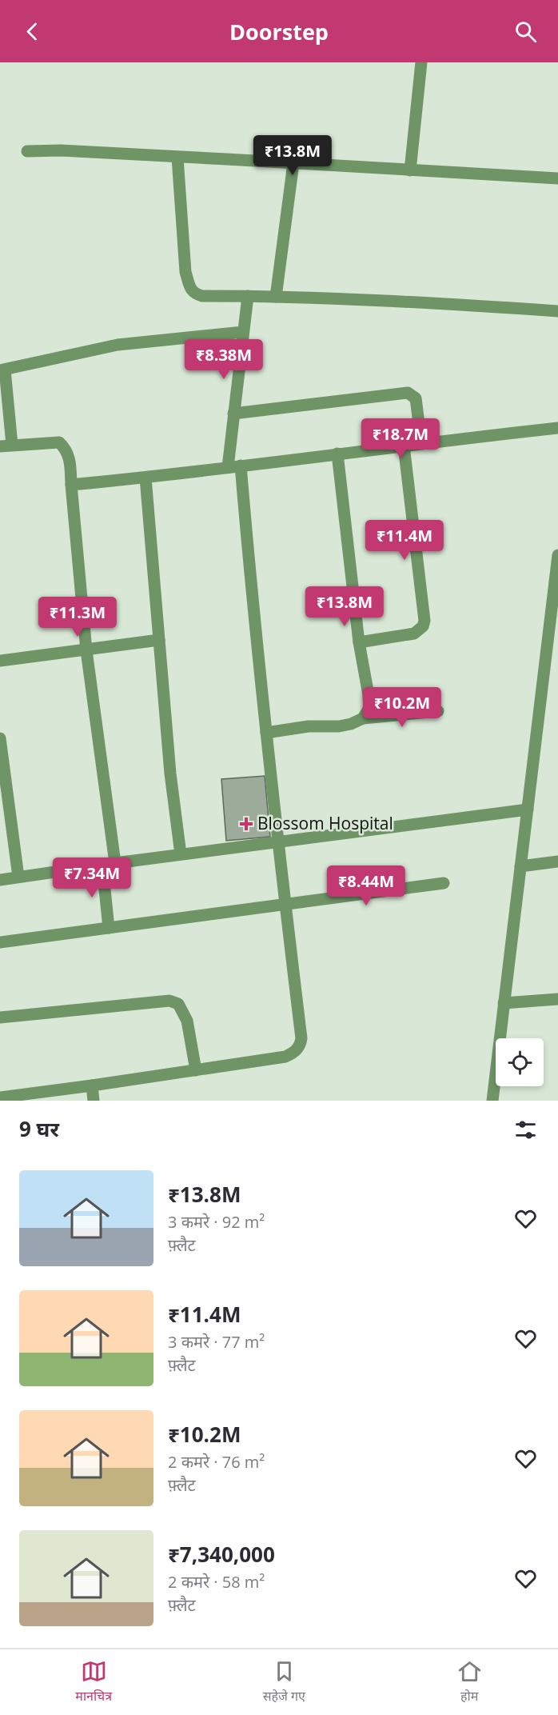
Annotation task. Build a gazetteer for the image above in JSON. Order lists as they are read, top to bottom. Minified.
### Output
{"places":{"health":["Blossom Hospital"]},"page":{"header":"Doorstep","price":["₹13.8M","₹8.38M","₹18.7M","₹11.4M","₹13.8M","₹11.3M","₹10.2M","₹7.34M","₹8.44M"],"heading":"9 घर","list":[{"name":"₹13.8M","note":"3 कमरे · 92 m² · फ़्लैट"},{"name":"₹11.4M","note":"3 कमरे · 77 m² · फ़्लैट"},{"name":"₹10.2M","note":"2 कमरे · 76 m² · फ़्लैट"},{"name":"₹7,340,000","note":"2 कमरे · 58 m² · फ़्लैट"}],"tabs":["मानचित्र","सहेजे गए","होम"]}}
